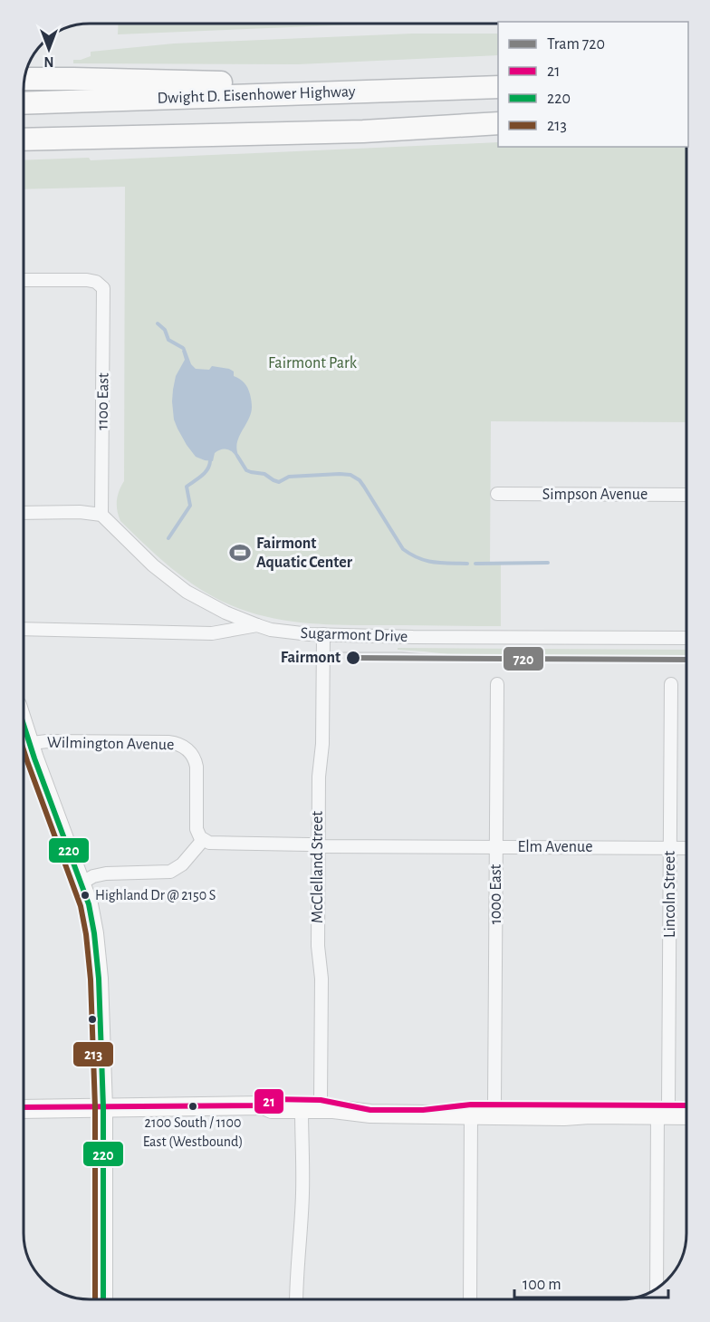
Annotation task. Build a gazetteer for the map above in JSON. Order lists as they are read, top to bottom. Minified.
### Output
{"streets":{"highway":["Dwight D. Eisenhower Highway"],"street":["1100 East","Simpson Avenue","Sugarmont Drive","Wilmington Avenue","Elm Avenue","McClelland Street","1000 East","Lincoln Street"]},"crossings":[["Sugarmont Drive","McClelland Street"],["Elm Avenue","McClelland Street"],["Elm Avenue","1000 East"],["Elm Avenue","Lincoln Street"]],"parks":["Fairmont Park"],"places":{"sports":["Fairmont Aquatic Center"],"other":["Fairmont","Highland Dr @ 2150 S","2100 South / 1100 East (Westbound)"]},"lines":["tram line 720","transit line 220","transit line 213","transit line 21"],"legend":["Tram 720","21","220","213"],"scale_bar":"100 m","north":"bottom"}
